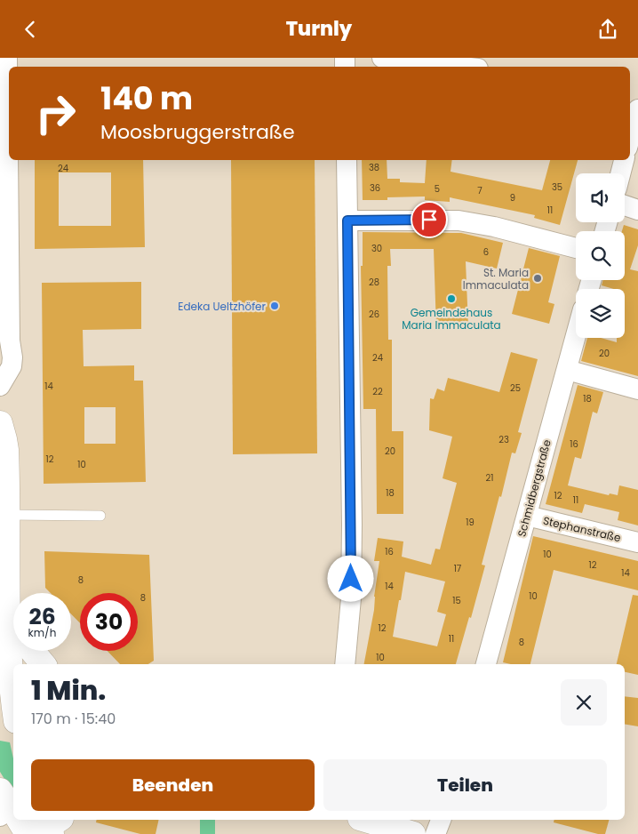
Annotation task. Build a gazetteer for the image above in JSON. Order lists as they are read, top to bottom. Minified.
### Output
{"streets":{"street":["Schmidbergstraße","Stephanstraße"]},"crossings":[["Schmidbergstraße","Stephanstraße"]],"places":["St. Maria Immaculata","Gemeindehaus Maria Immaculata","Edeka Ueltzhöfer"],"house_numbers":["38","24","35","36","5","7","9","11","30","6","28","26","20","24","14","25","22","18","23","16","20","12","10","21","18","12","11","19","16","10","12","17","14","8","14","10","8","15","12","11","8","10"],"page":{"header":"Turnly","turn":["140 m","Moosbruggerstraße"],"speed":"26 km/h","limit":"30","heading":["1 Min.","170 m · 15:40"],"buttons":["Beenden","Teilen"]}}
